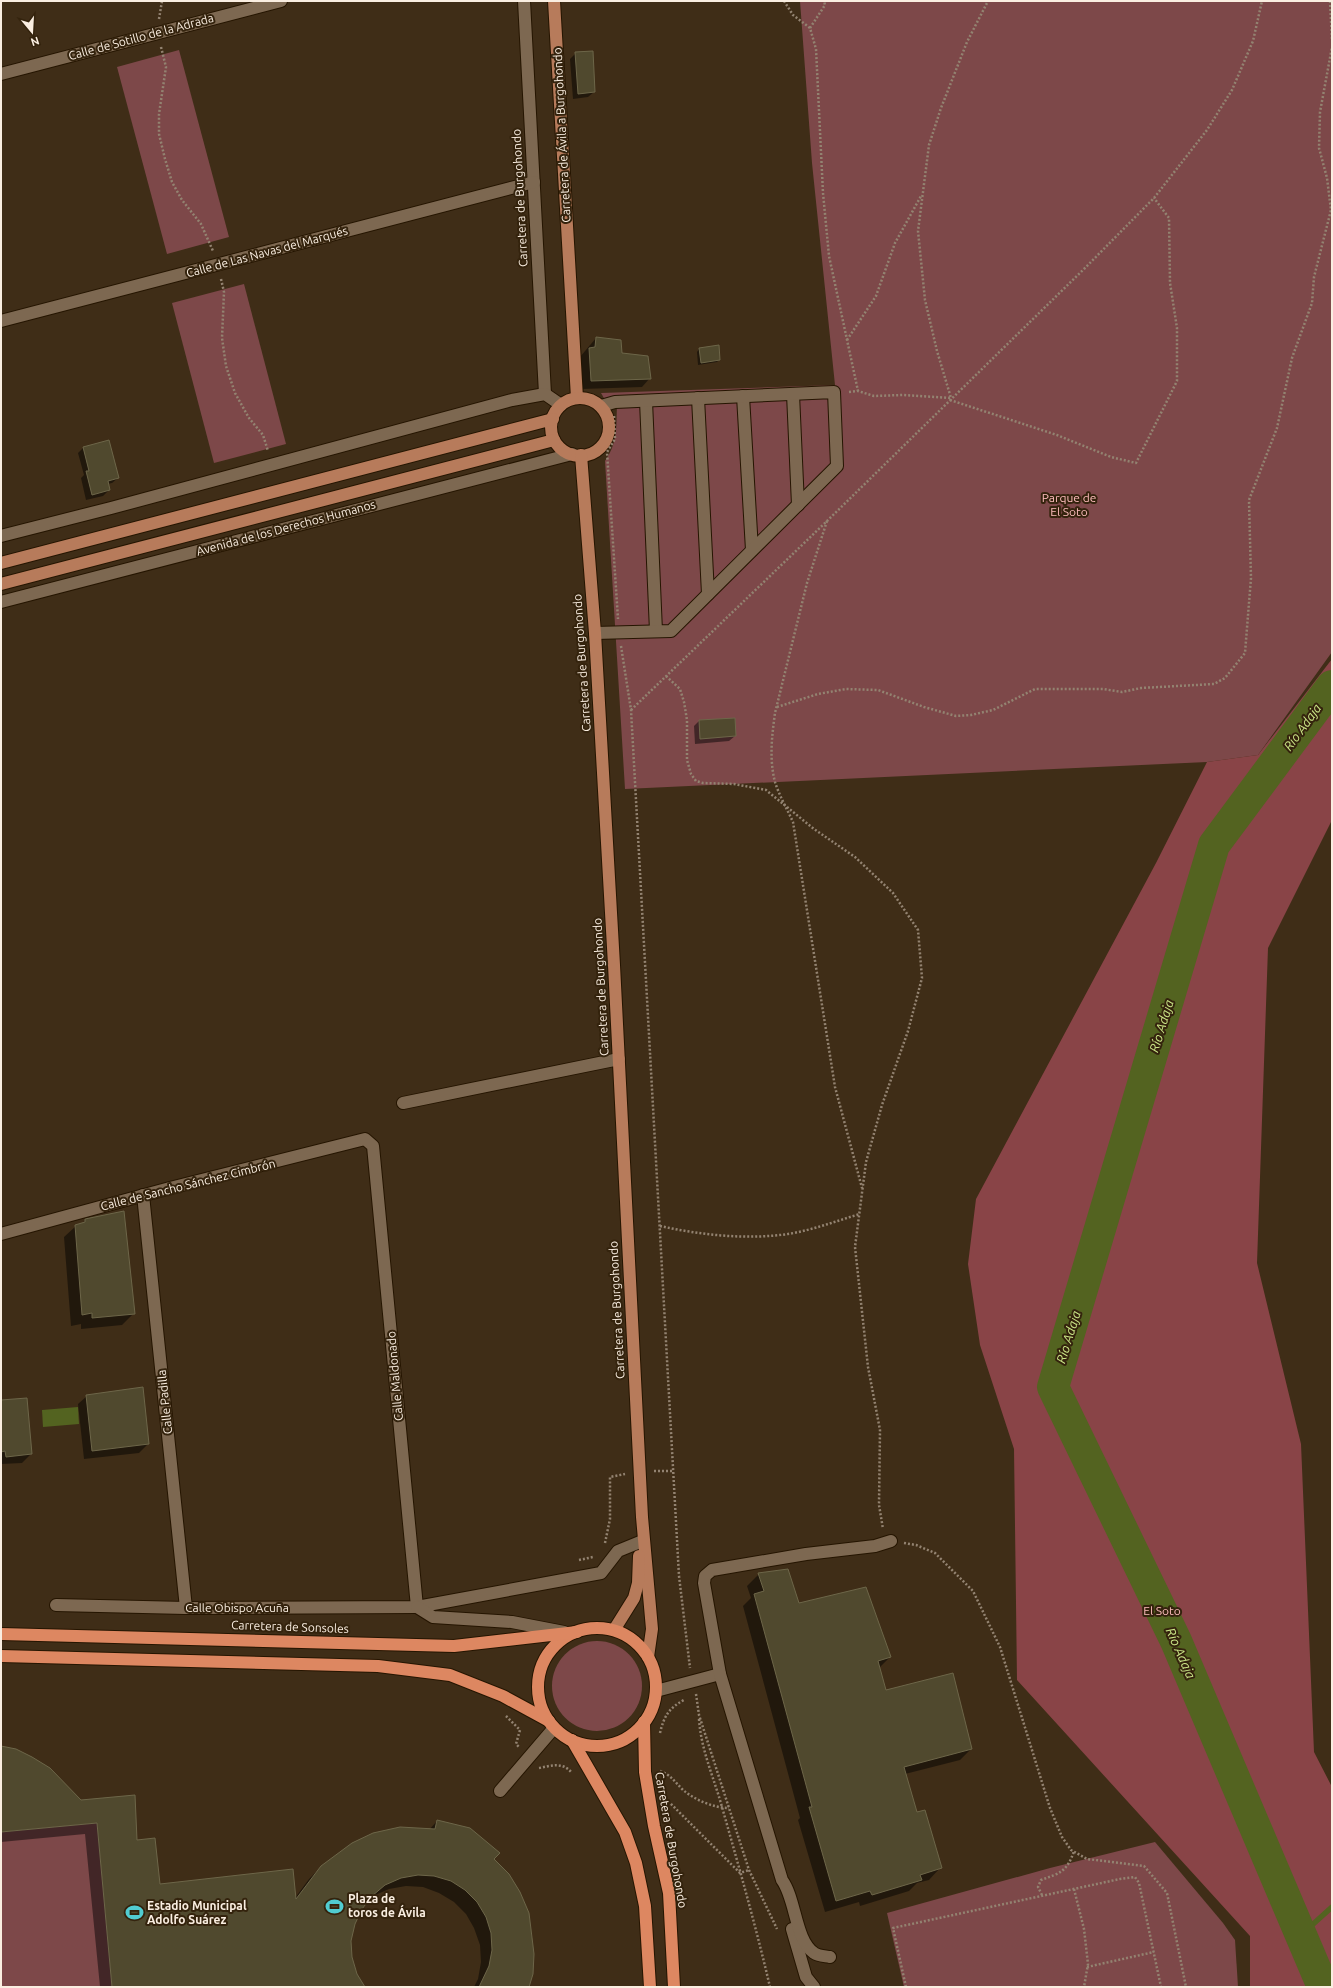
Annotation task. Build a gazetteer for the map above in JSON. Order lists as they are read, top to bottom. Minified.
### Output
{"streets":{"highway":["Carretera de Burgohondo","Carretera de Sonsoles"],"main road":["Carretera de Ávila a Burgohondo","Avenida de los Derechos Humanos"],"street":["Calle de Sotillo de la Adrada","Calle de Las Navas del Marqués","Calle de Sancho Sánchez Cimbrón","Calle Maldonado","Calle Padilla","Calle Obispo Acuña"]},"crossings":[["Carretera de Ávila a Burgohondo","Carretera de Burgohondo"],["Carretera de Ávila a Burgohondo","Avenida de los Derechos Humanos"],["Carretera de Burgohondo","Calle de Las Navas del Marqués"],["Carretera de Burgohondo","Avenida de los Derechos Humanos"],["Carretera de Burgohondo","Calle Obispo Acuña"],["Carretera de Burgohondo","Carretera de Sonsoles"],["Calle de Sancho Sánchez Cimbrón","Calle Maldonado"],["Calle de Sancho Sánchez Cimbrón","Calle Padilla"],["Calle Maldonado","Calle Obispo Acuña"],["Calle Padilla","Calle Obispo Acuña"]],"water":["Río Adaja"],"parks":["Parque de El Soto","El Soto"],"places":{"sports":["Plaza de toros de Ávila","Estadio Municipal Adolfo Suárez"]},"north":"bottom"}
